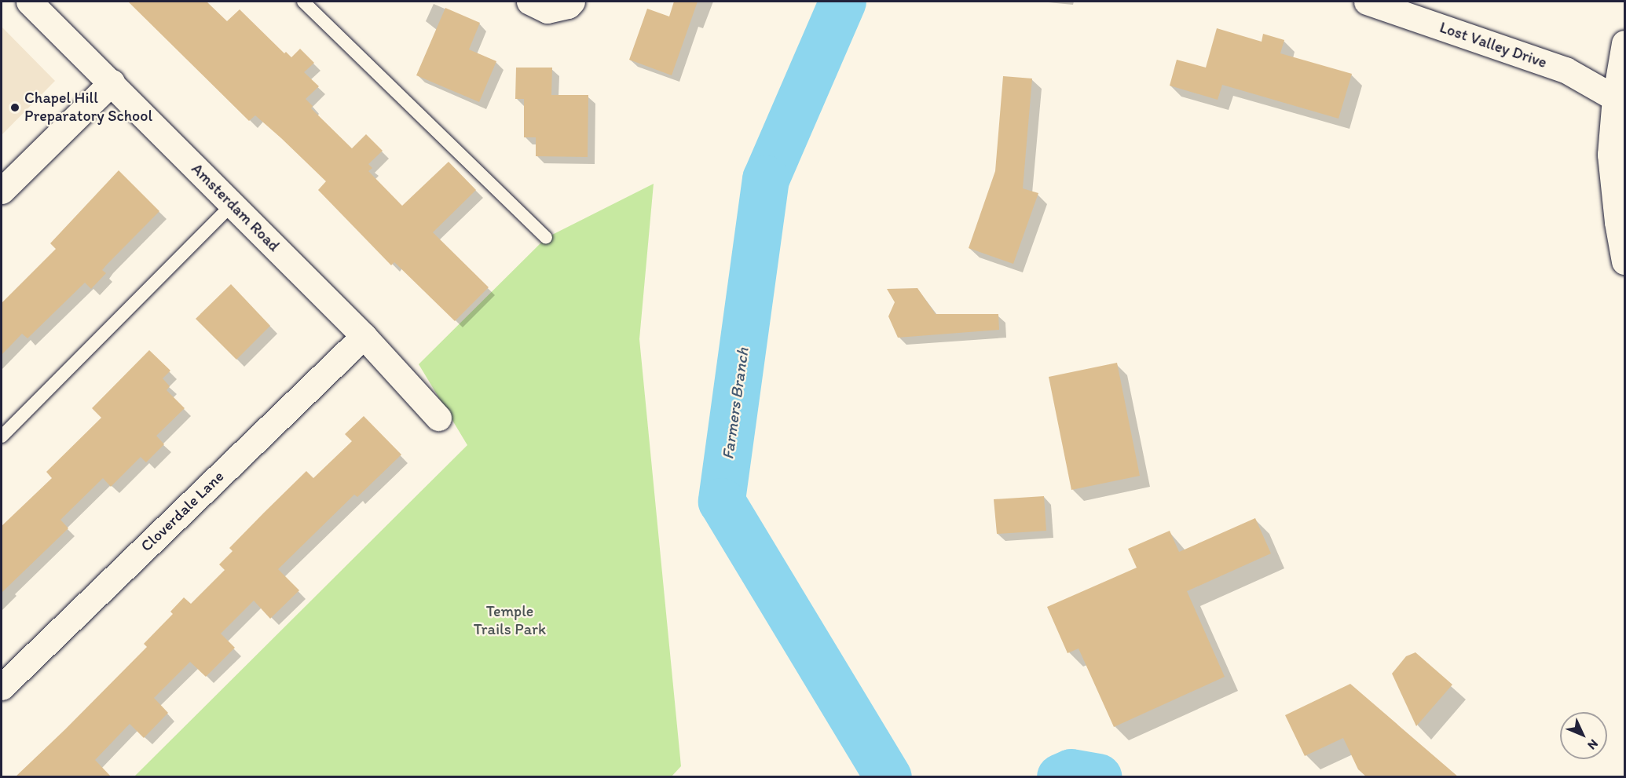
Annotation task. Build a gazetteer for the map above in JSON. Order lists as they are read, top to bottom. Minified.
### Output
{"streets":{"street":["Lost Valley Drive","Amsterdam Road","Cloverdale Lane"]},"crossings":[["Amsterdam Road","Cloverdale Lane"]],"water":["Farmers Branch"],"parks":["Temple Trails Park"],"places":["Chapel Hill Preparatory School"],"north":"bottom right"}
